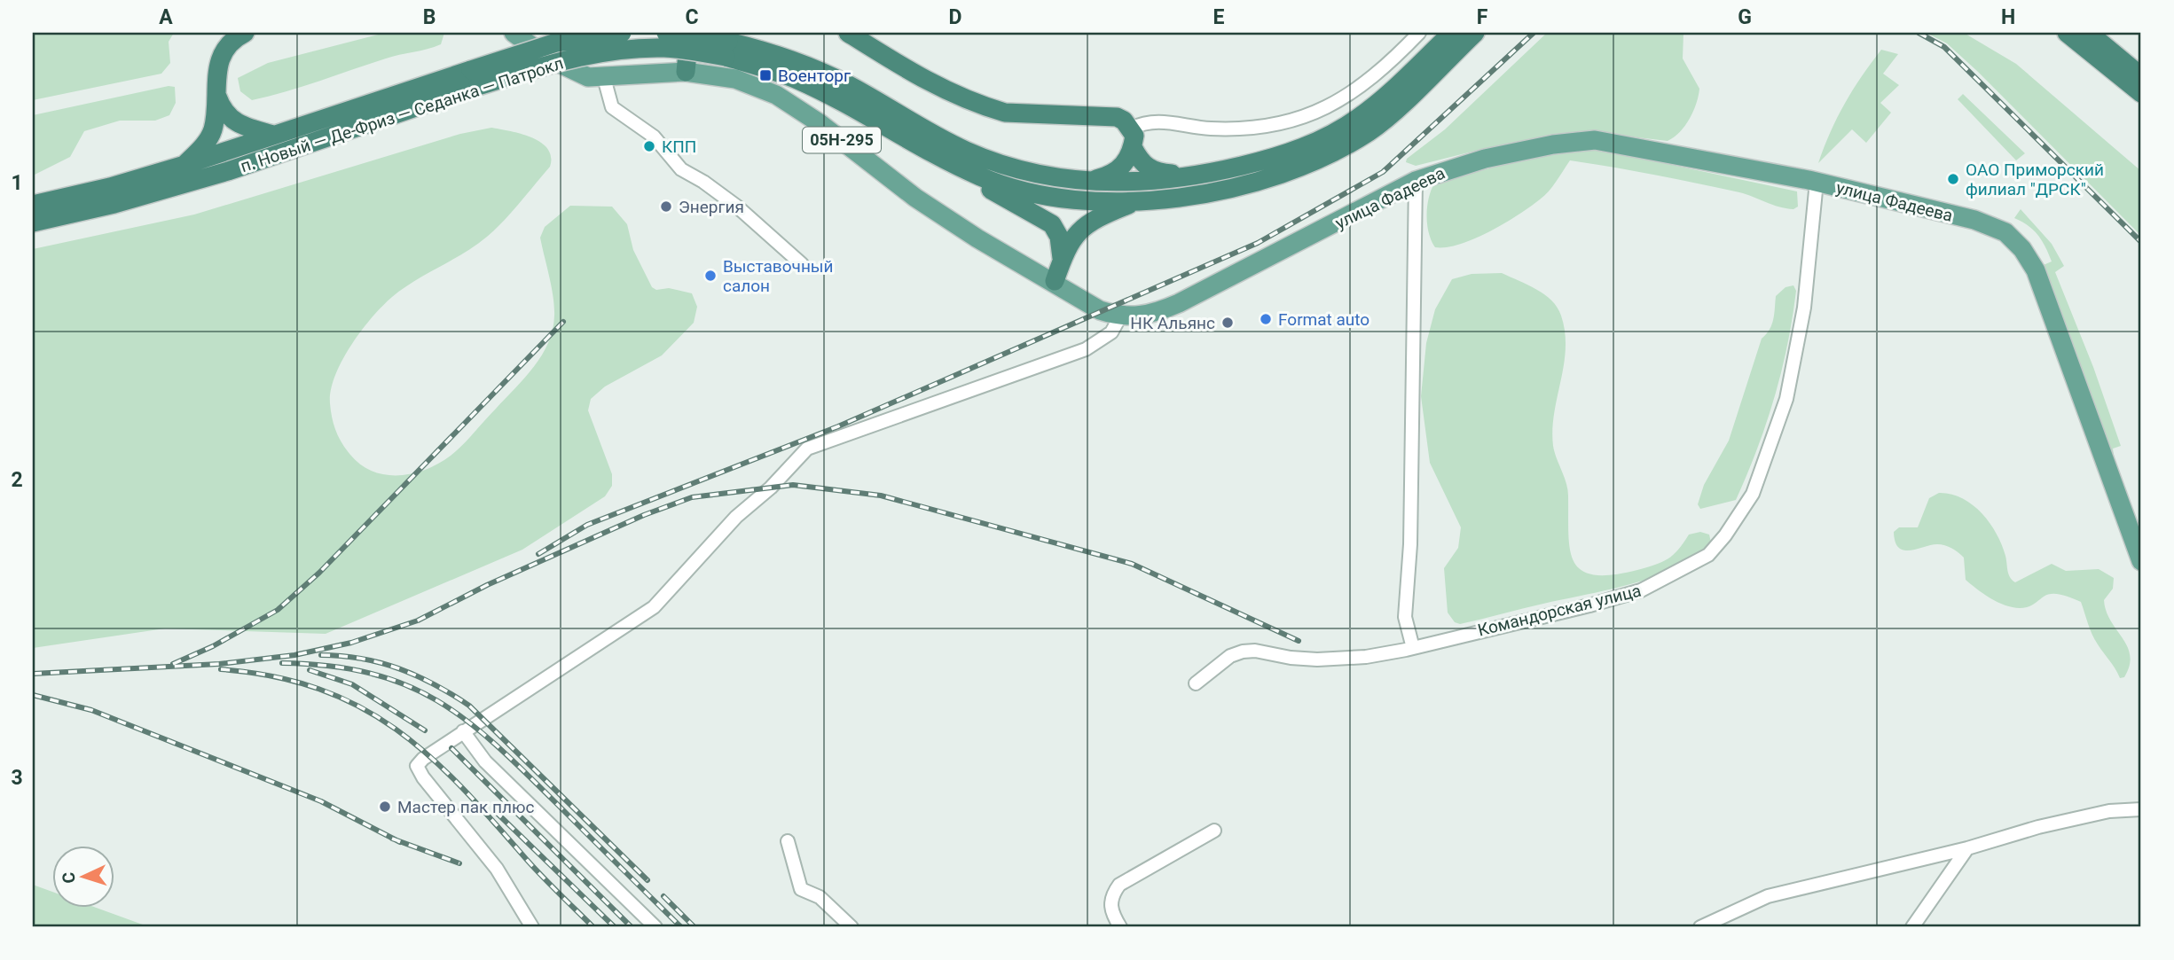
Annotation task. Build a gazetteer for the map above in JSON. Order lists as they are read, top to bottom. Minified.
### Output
{"streets":{"highway":["п. Новый — Де-Фриз — Седанка — Патрокл"],"main road":["05Н-295","улица Фадеева"],"street":["Командорская улица"]},"crossings":[["05Н-295","улица Фадеева"],["улица Фадеева","Командорская улица"]],"places":{"transit":["Военторг"],"other":["КПП","ОАО Приморский филиал \"ДРСК\"","Энергия","Выставочный салон","Format auto","НК Альянс","Мастер пак плюс"]},"north":"left","grid":{"columns":["A","B","C","D","E","F","G","H"],"rows":["1","2","3"]}}
